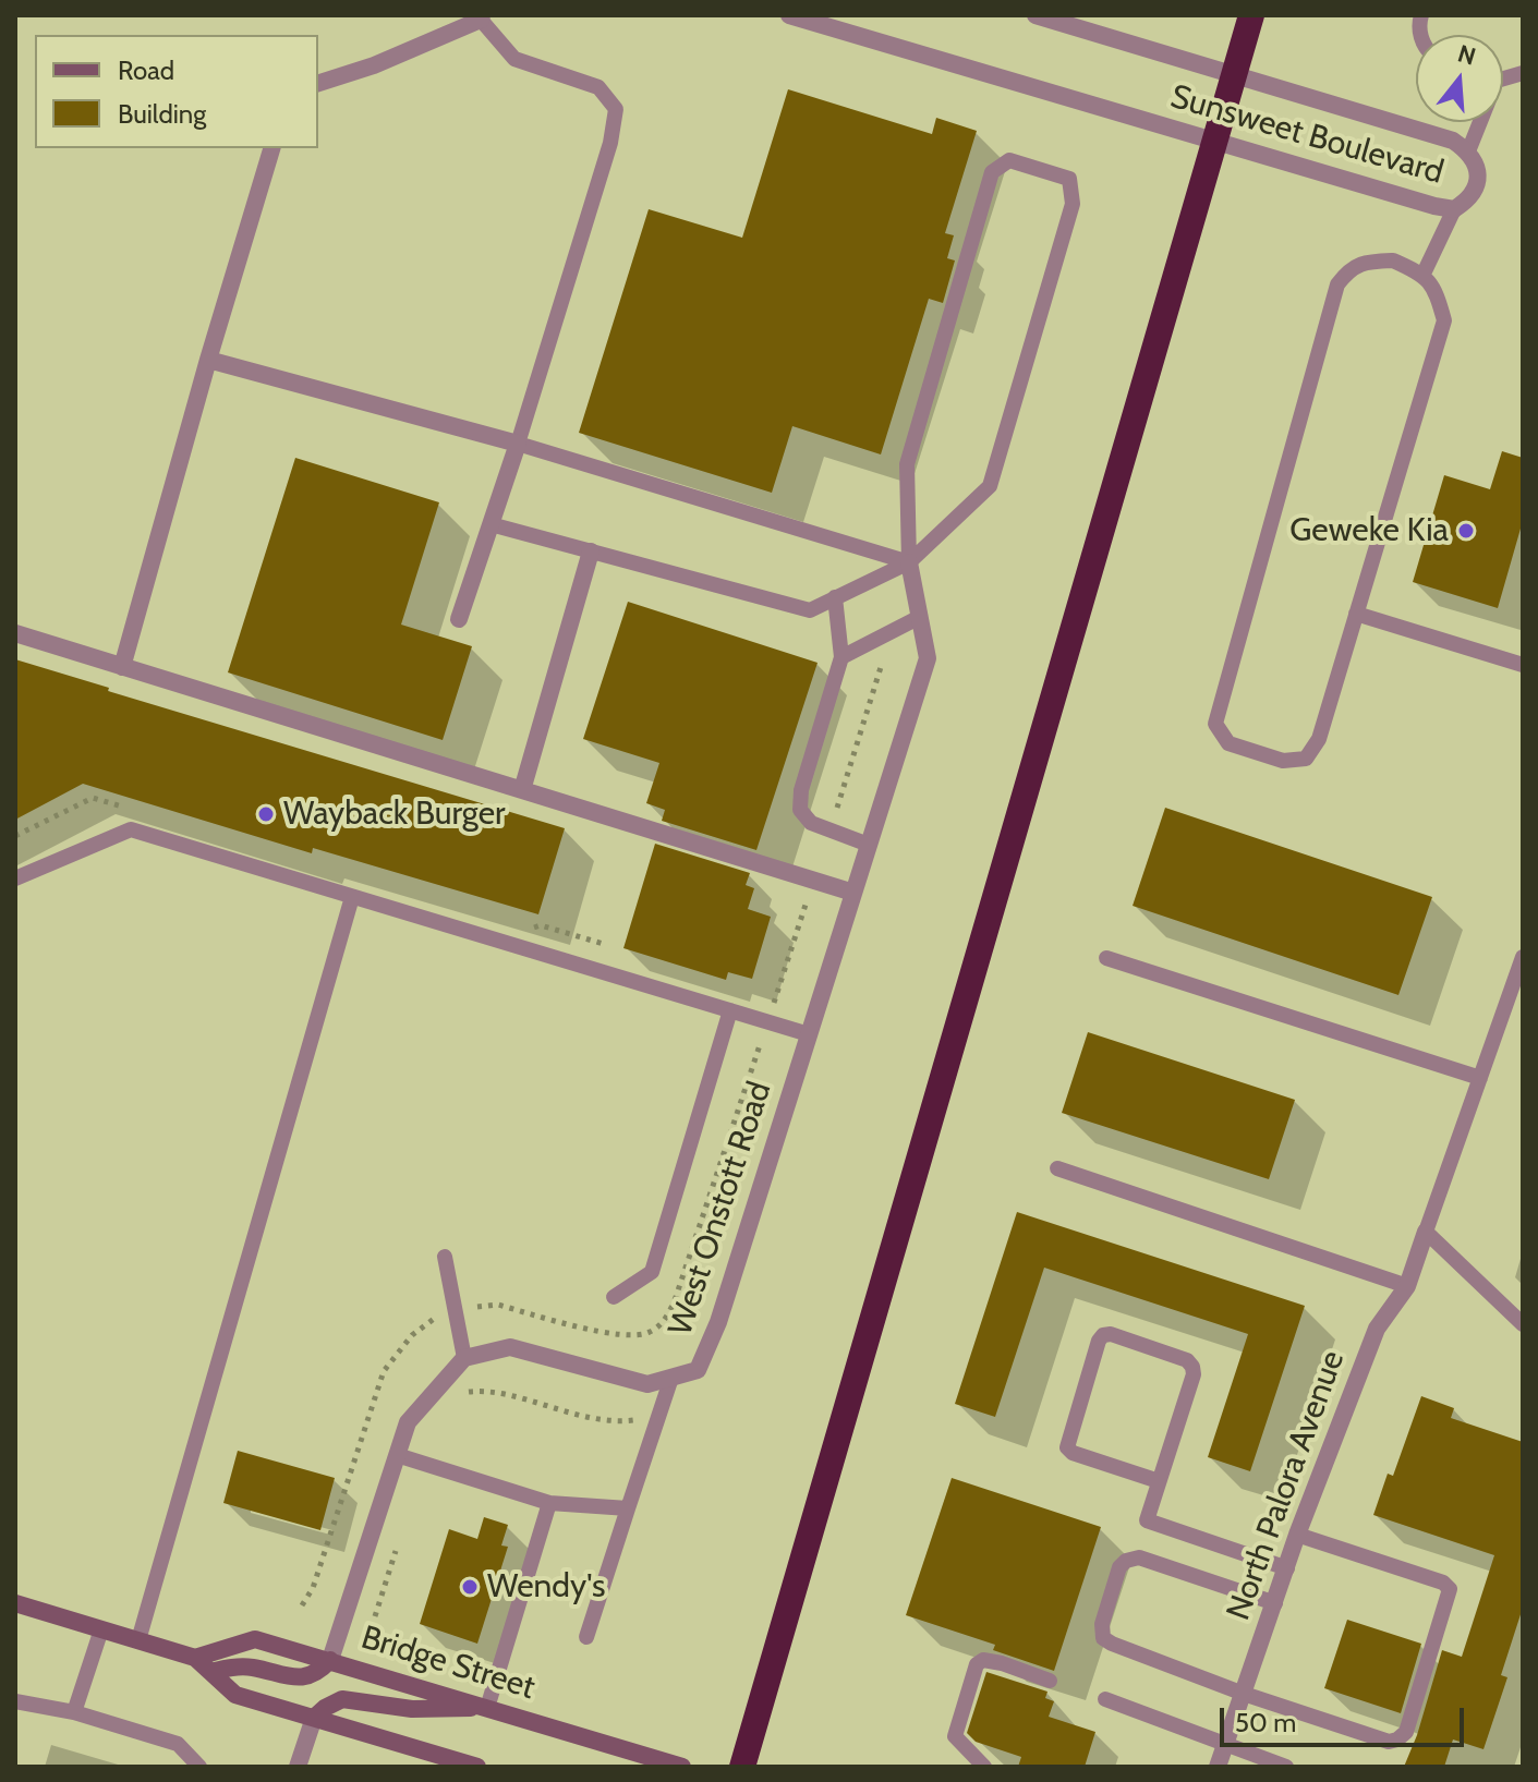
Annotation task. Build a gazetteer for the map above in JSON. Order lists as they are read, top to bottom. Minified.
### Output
{"streets":{"main road":["Bridge Street"],"street":["Sunsweet Boulevard","West Onstott Road","North Palora Avenue"]},"places":["Geweke Kia","Wayback Burger","Wendy's"],"legend":["Road","Building"],"scale_bar":"50 m","north":"top"}
